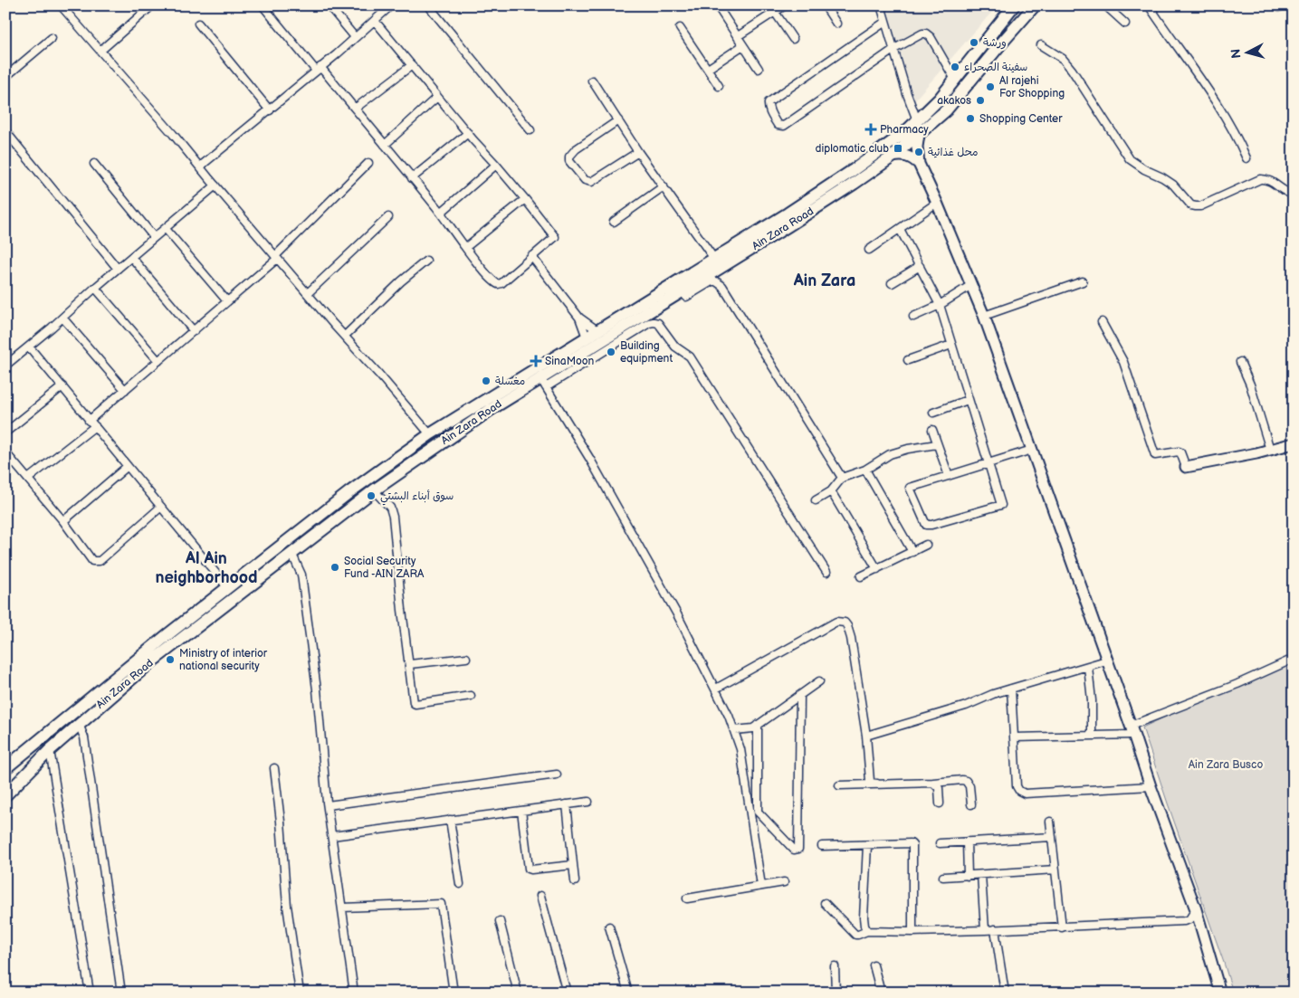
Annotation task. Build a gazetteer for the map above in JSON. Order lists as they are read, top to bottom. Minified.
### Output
{"streets":{"main road":["Ain Zara Road"]},"districts":["Ain Zara","Al Ain neighborhood"],"parks":["Ain Zara Busco"],"places":{"other":["ورشة","سفينة الصحراء","Al rajehi For Shopping","akakos","Shopping Center","محل غذائية","Building equipment","مغسلة","سوق أبناء البشتي","Social Security Fund -AIN ZARA","Ministry of interior national security"],"health":["Pharmacy","SinaMoon"],"transit":["diplomatic club"]},"north":"left"}
